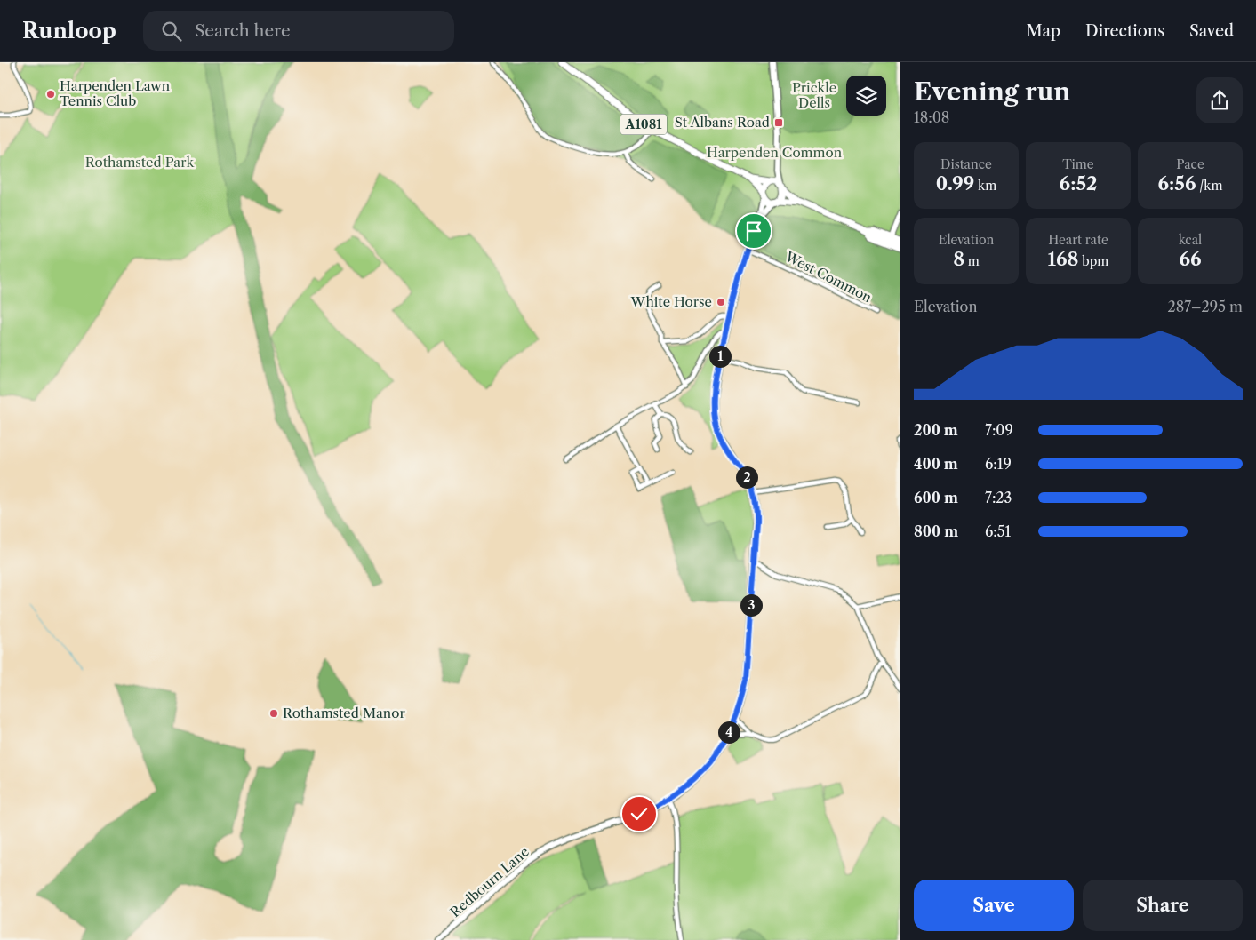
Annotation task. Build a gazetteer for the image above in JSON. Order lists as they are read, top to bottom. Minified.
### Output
{"streets":{"main road":["A1081","Redbourn Lane"],"street":["West Common"]},"crossings":[["A1081","Redbourn Lane"],["West Common","Redbourn Lane"]],"parks":["Prickle Dells","Harpenden Common","Rothamsted Park"],"places":{"other":["Harpenden Lawn Tennis Club","White Horse","Rothamsted Manor"],"transit":["St Albans Road"]},"page":{"header":"Runloop","search":"Search here","nav":["Map","Directions","Saved"],"heading":["Evening run","18:08"],"stats":[["Distance","0.99 km"],["Time","6:52"],["Pace","6:56 /km"],["Elevation","8 m"],["Heart rate","168 bpm"],["kcal","66"]],"chart":["Elevation","287–295 m"],"pins":["1","2","3","4"],"list":[{"name":"200 m","note":"7:09"},{"name":"400 m","note":"6:19"},{"name":"600 m","note":"7:23"},{"name":"800 m","note":"6:51"}],"buttons":["Save","Share"]}}
